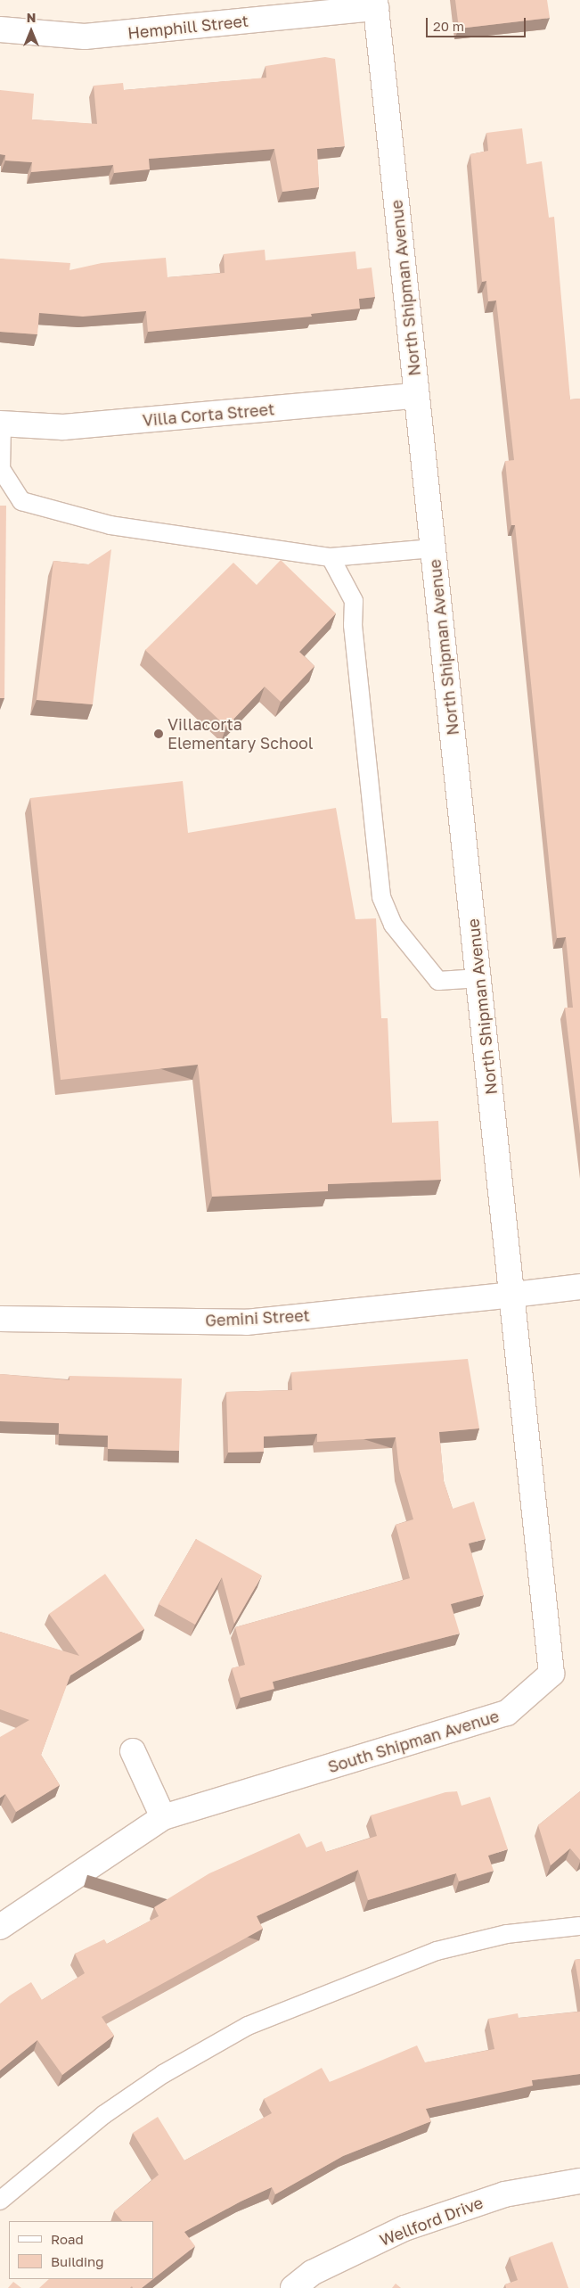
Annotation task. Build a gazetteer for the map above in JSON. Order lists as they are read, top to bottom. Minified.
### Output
{"streets":{"street":["Hemphill Street","North Shipman Avenue","Villa Corta Street","Gemini Street","South Shipman Avenue","Wellford Drive"]},"crossings":[["Hemphill Street","North Shipman Avenue"],["North Shipman Avenue","Villa Corta Street"],["North Shipman Avenue","Gemini Street"],["North Shipman Avenue","South Shipman Avenue"],["Gemini Street","South Shipman Avenue"]],"places":["Villacorta Elementary School"],"legend":["Road","Building"],"scale_bar":"20 m","north":"top"}
